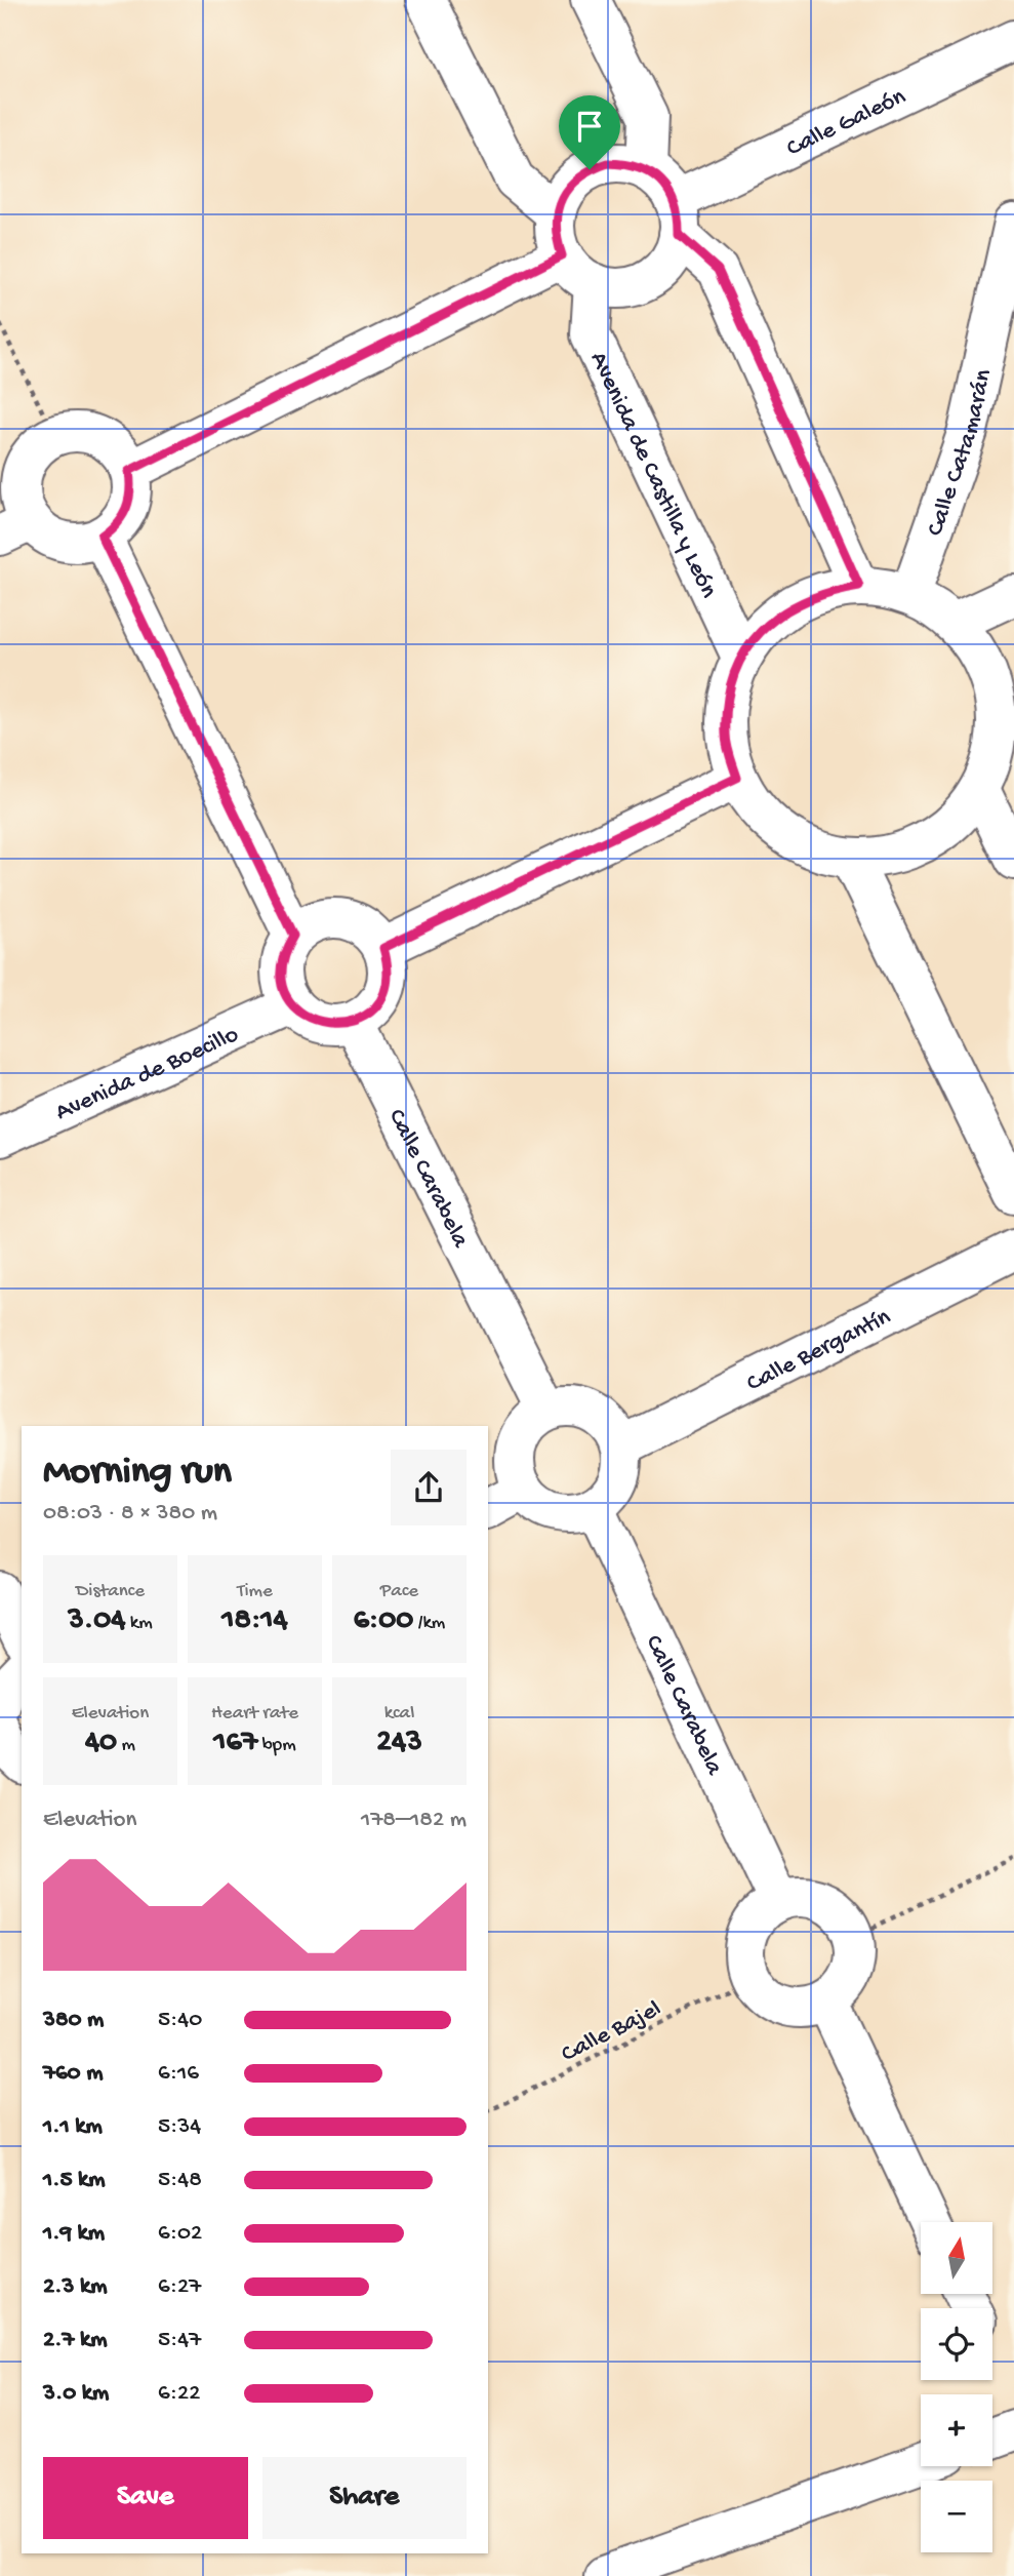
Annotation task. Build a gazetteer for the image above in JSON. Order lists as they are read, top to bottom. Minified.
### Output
{"streets":{"street":["Calle Galeón","Calle Catamarán","Avenida de Castilla y León","Avenida de Boecillo","Calle Carabela","Calle Bergantín"],"path":["Calle Bajel"]},"crossings":[["Calle Galeón","Avenida de Castilla y León"],["Avenida de Boecillo","Calle Carabela"],["Calle Carabela","Calle Bergantín"],["Calle Carabela","Calle Bajel"]],"north":"top","page":{"heading":["Morning run","08:03 · 8 × 380 m"],"stats":[["Distance","3.04 km"],["Time","18:14"],["Pace","6:00 /km"],["Elevation","40 m"],["Heart rate","167 bpm"],["kcal","243"]],"chart":["Elevation","178–182 m"],"list":[{"name":"380 m","note":"5:40"},{"name":"760 m","note":"6:16"},{"name":"1.1 km","note":"5:34"},{"name":"1.5 km","note":"5:48"},{"name":"1.9 km","note":"6:02"},{"name":"2.3 km","note":"6:27"},{"name":"2.7 km","note":"5:47"},{"name":"3.0 km","note":"6:22"}],"map_buttons":["+","−"],"buttons":["Save","Share"]}}
